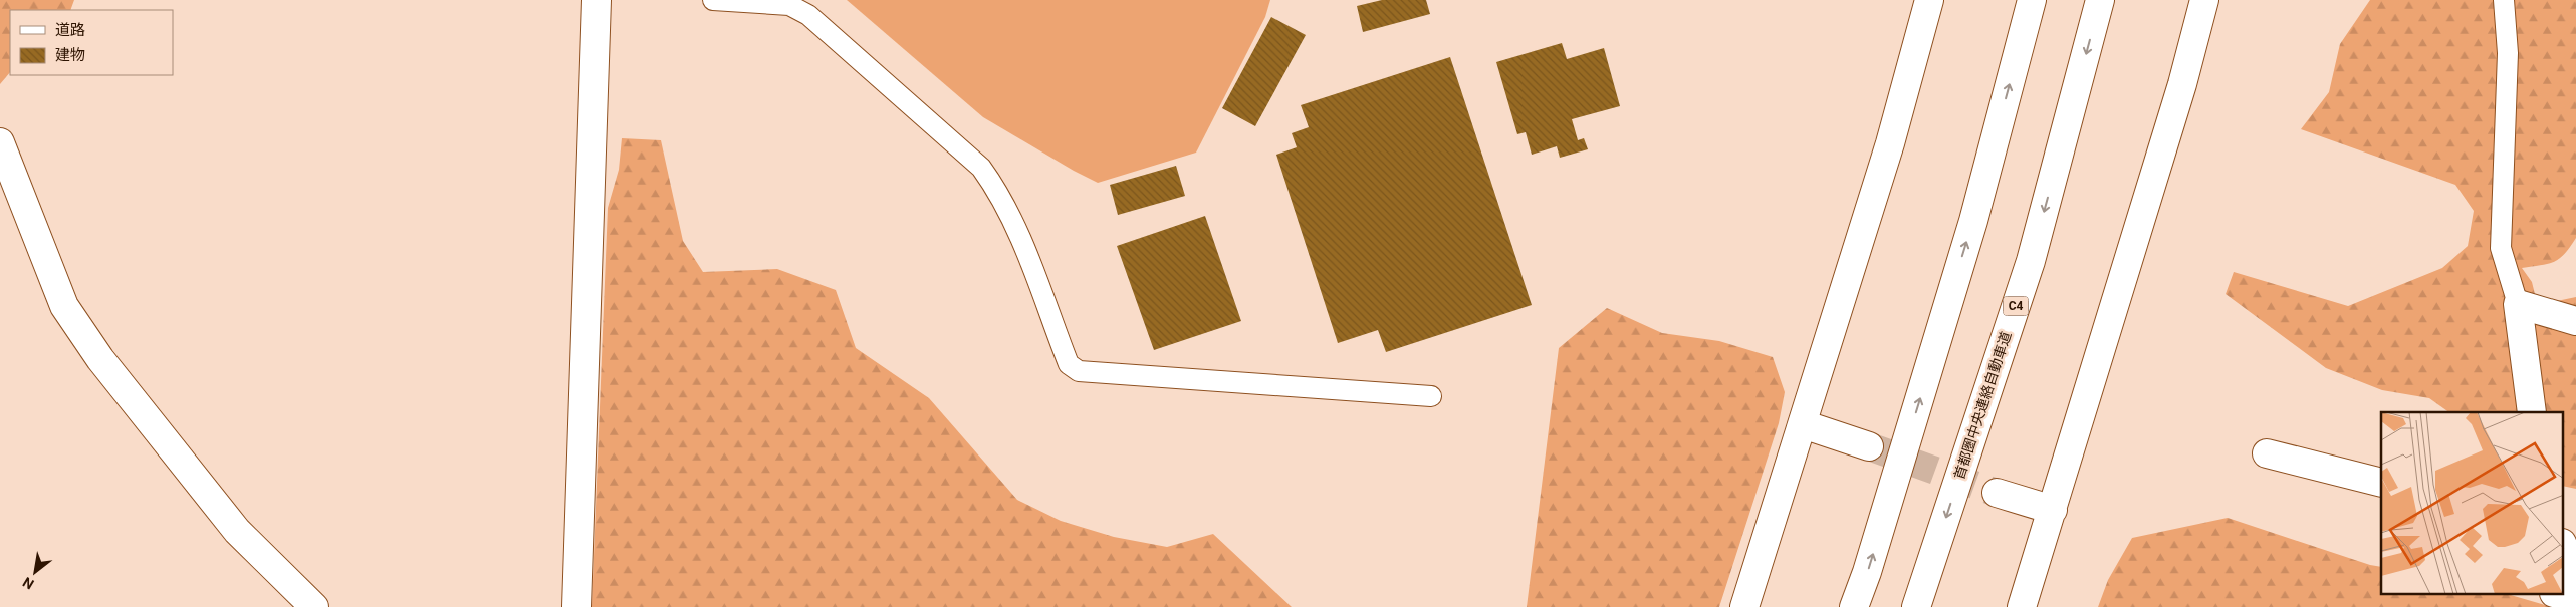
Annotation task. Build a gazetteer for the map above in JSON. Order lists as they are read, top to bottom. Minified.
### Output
{"streets":{"main road":["C4","首都圏中央連絡自動車道"]},"legend":["道路","建物"],"north":"bottom left"}
